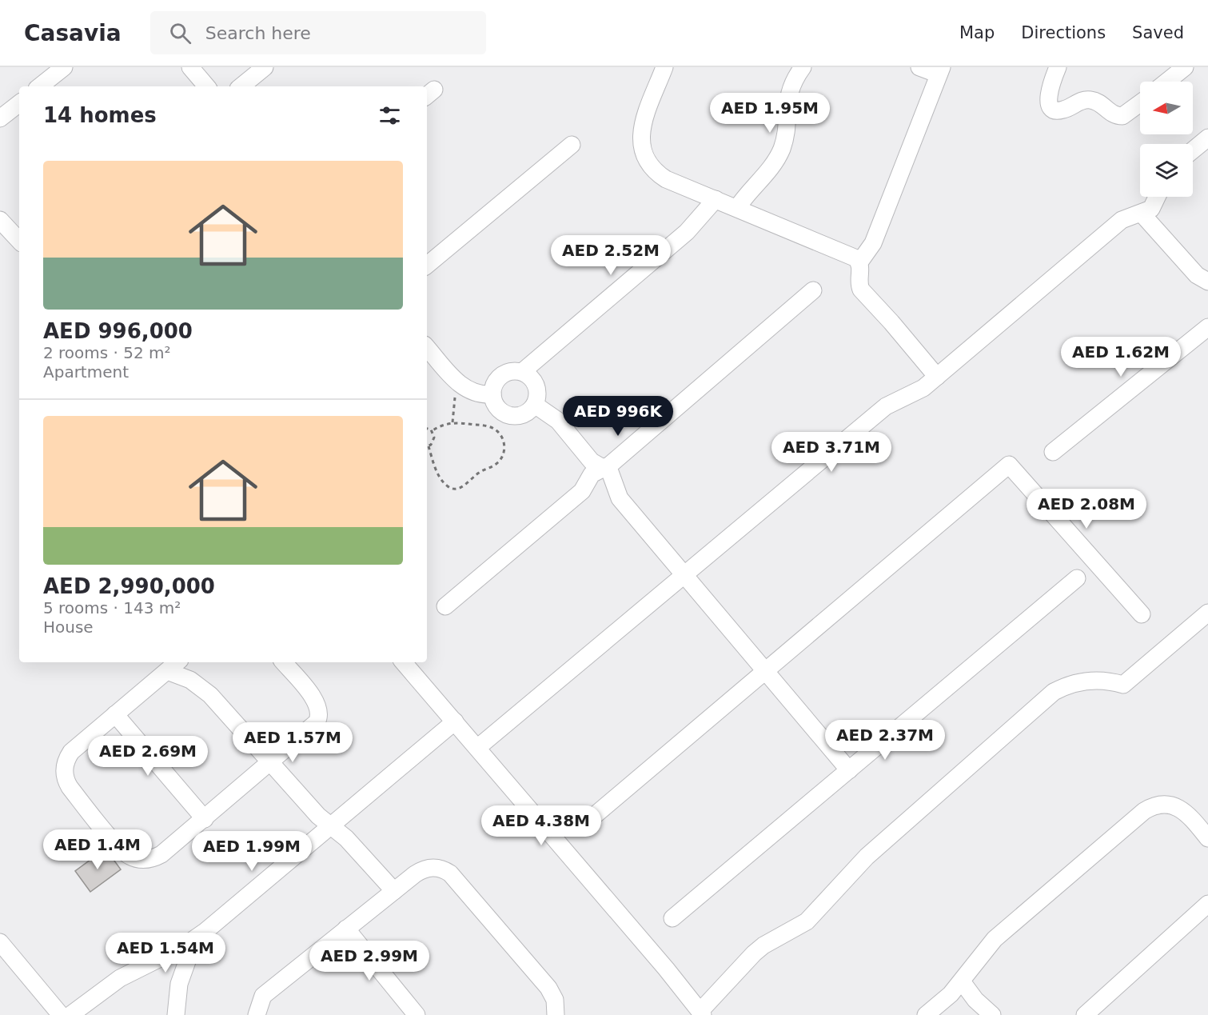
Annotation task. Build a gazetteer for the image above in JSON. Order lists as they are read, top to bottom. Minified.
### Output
{"north":"left","page":{"header":"Casavia","search":"Search here","nav":["Map","Directions","Saved"],"heading":"14 homes","price":["AED 1.95M","AED 2.52M","AED 1.62M","AED 996K","AED 3.71M","AED 2.08M","AED 2.37M","AED 1.57M","AED 2.69M","AED 4.38M","AED 1.4M","AED 1.99M","AED 1.54M","AED 2.99M"],"list":[{"name":"AED 996,000","note":"2 rooms · 52 m² · Apartment"},{"name":"AED 2,990,000","note":"5 rooms · 143 m² · House"}]}}
